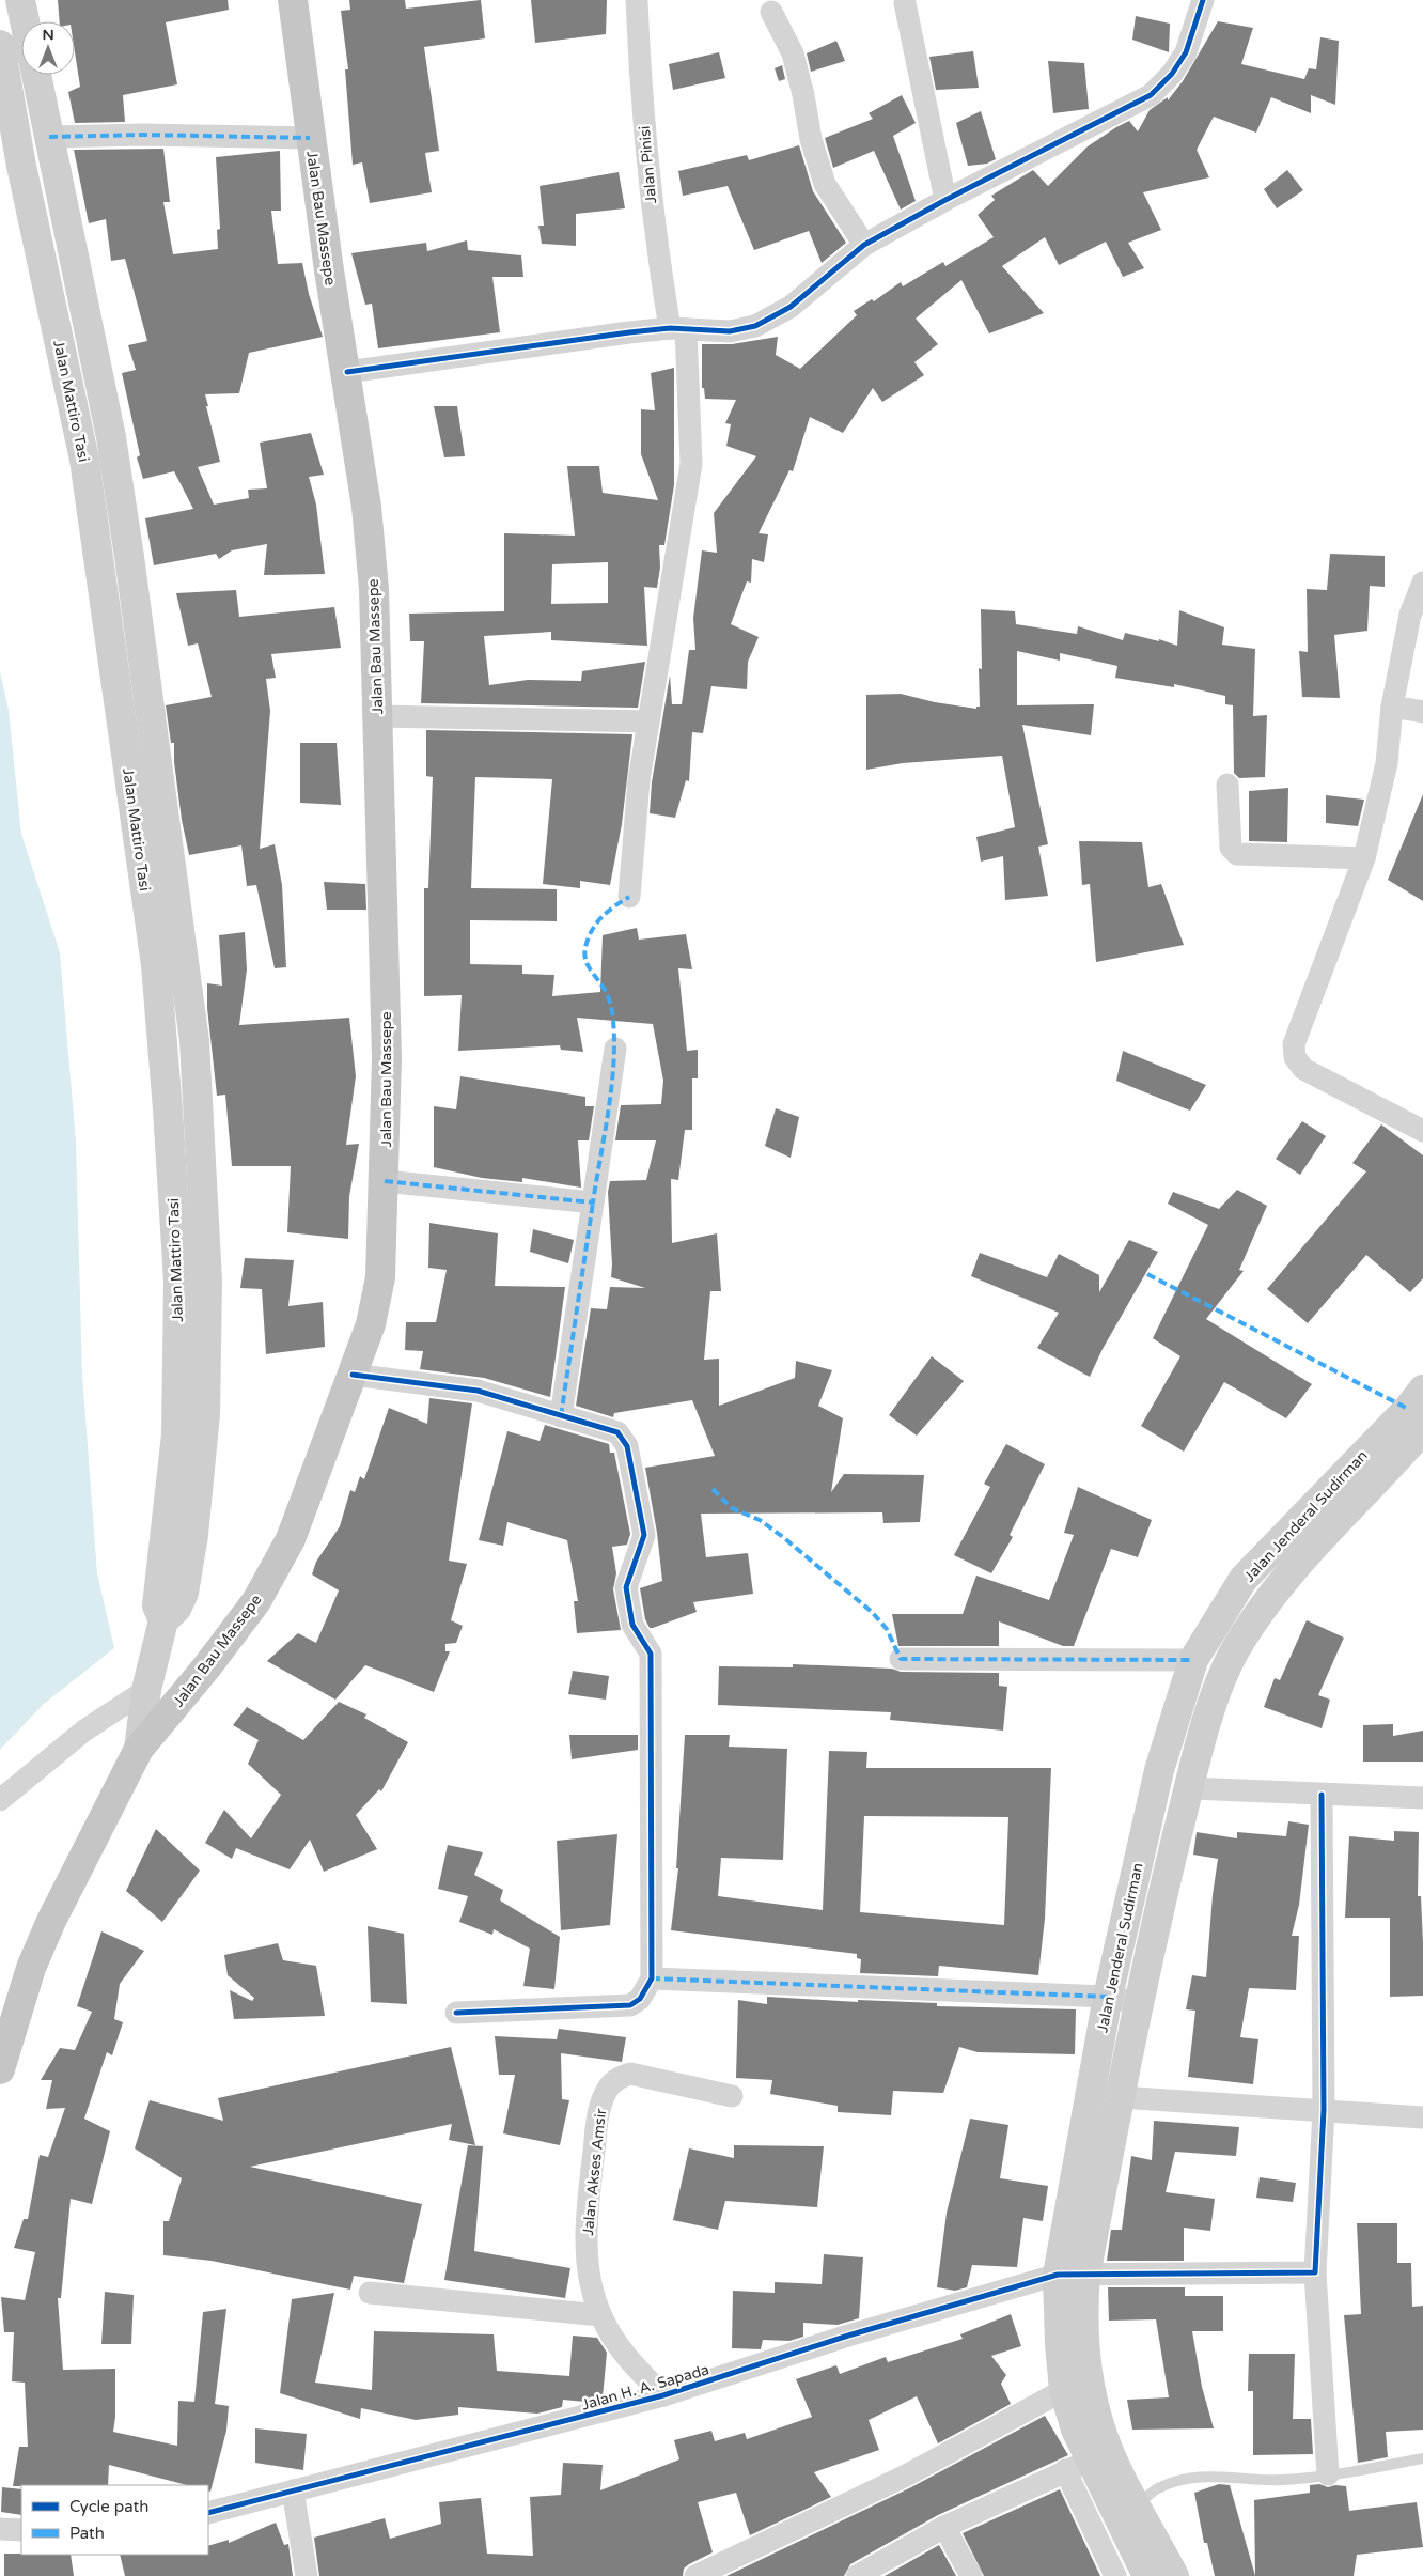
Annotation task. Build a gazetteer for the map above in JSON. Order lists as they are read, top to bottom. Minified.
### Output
{"streets":{"highway":["Jalan Bau Massepe"],"main road":["Jalan Mattiro Tasi","Jalan Jenderal Sudirman"],"street":["Jalan Pinisi","Jalan Akses Amsir","Jalan H. A. Sapada"]},"crossings":[["Jalan Bau Massepe","Jalan Mattiro Tasi"],["Jalan Jenderal Sudirman","Jalan H. A. Sapada"],["Jalan Akses Amsir","Jalan H. A. Sapada"]],"legend":["Cycle path","Path"],"north":"top"}
